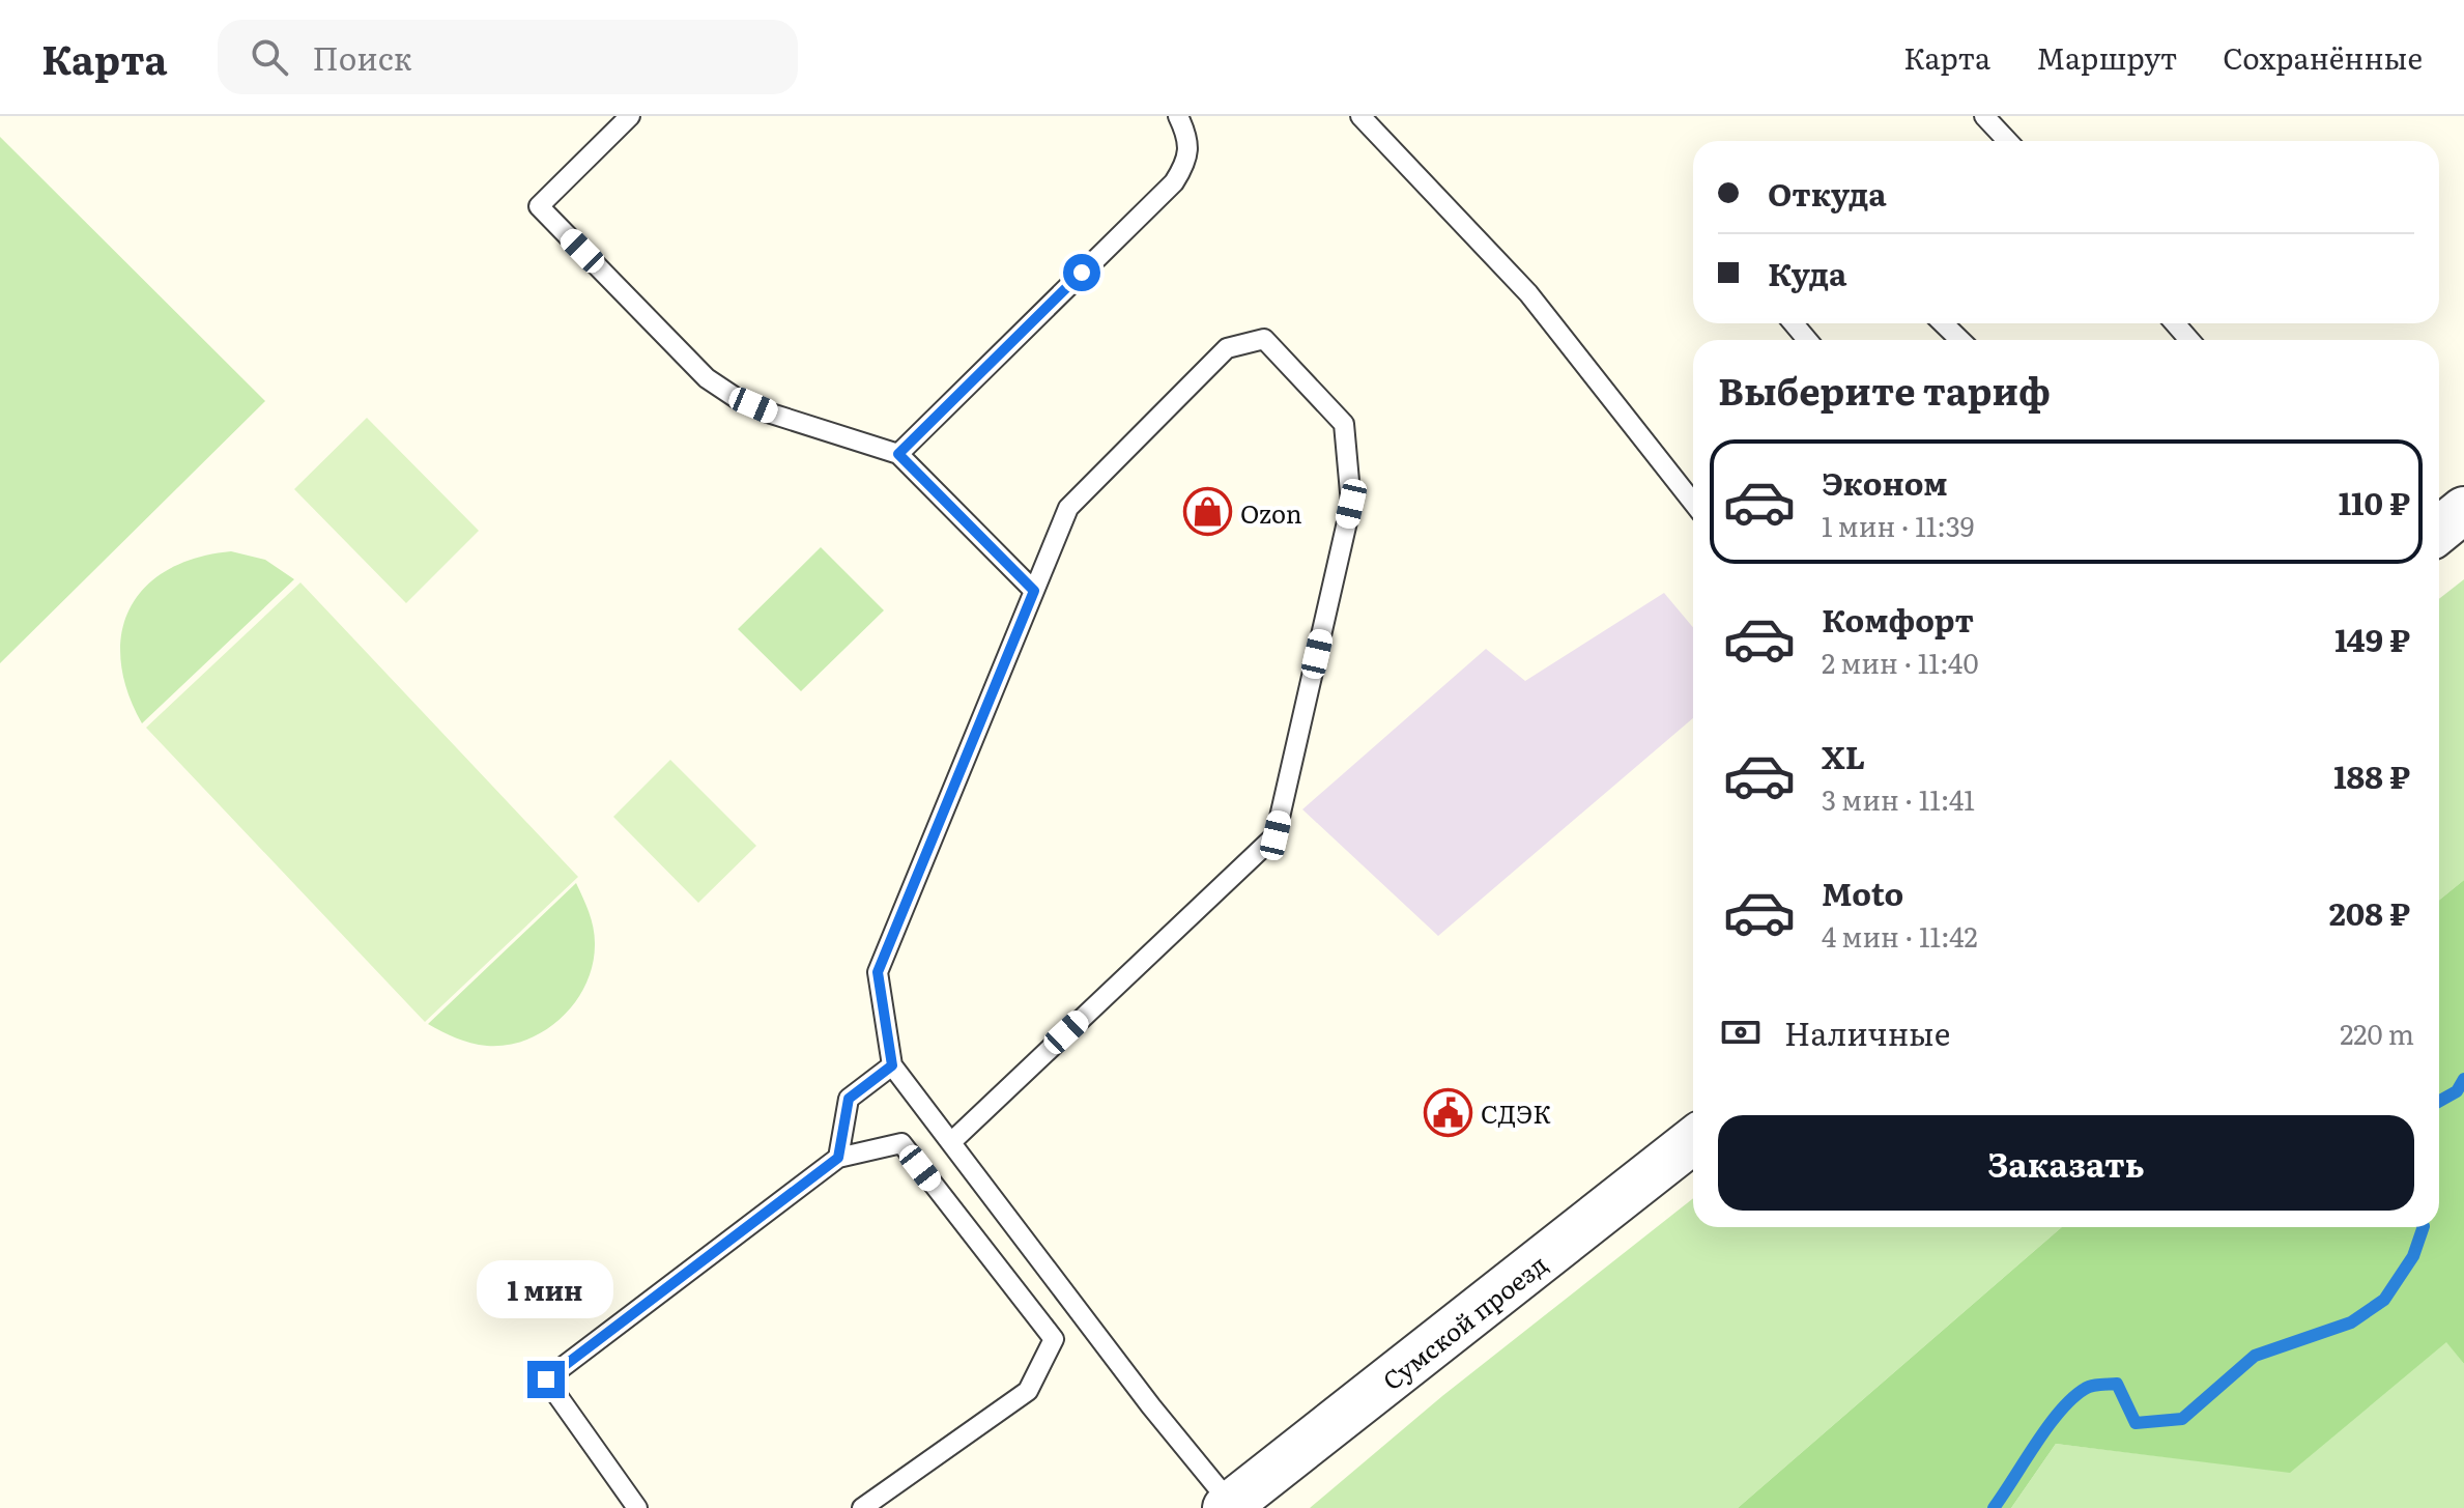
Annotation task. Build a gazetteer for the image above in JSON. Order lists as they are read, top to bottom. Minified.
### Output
{"streets":{"street":["Сумской проезд"]},"places":{"shop":["Ozon"],"public building":["СДЭК"]},"page":{"header":"Карта","search":"Поиск","nav":["Карта","Маршрут","Сохранённые"],"banner":["Откуда","Куда"],"heading":"Выберите тариф","list":[{"name":"Эконом","note":"1 мин · 11:39","value":"110 ₽"},{"name":"Комфорт","note":"2 мин · 11:40","value":"149 ₽"},{"name":"XL","note":"3 мин · 11:41","value":"188 ₽"},{"name":"Moto","note":"4 мин · 11:42","value":"208 ₽"}],"pay":["Наличные","220 m"],"buttons":"Заказать","bubble":"1 мин"}}
